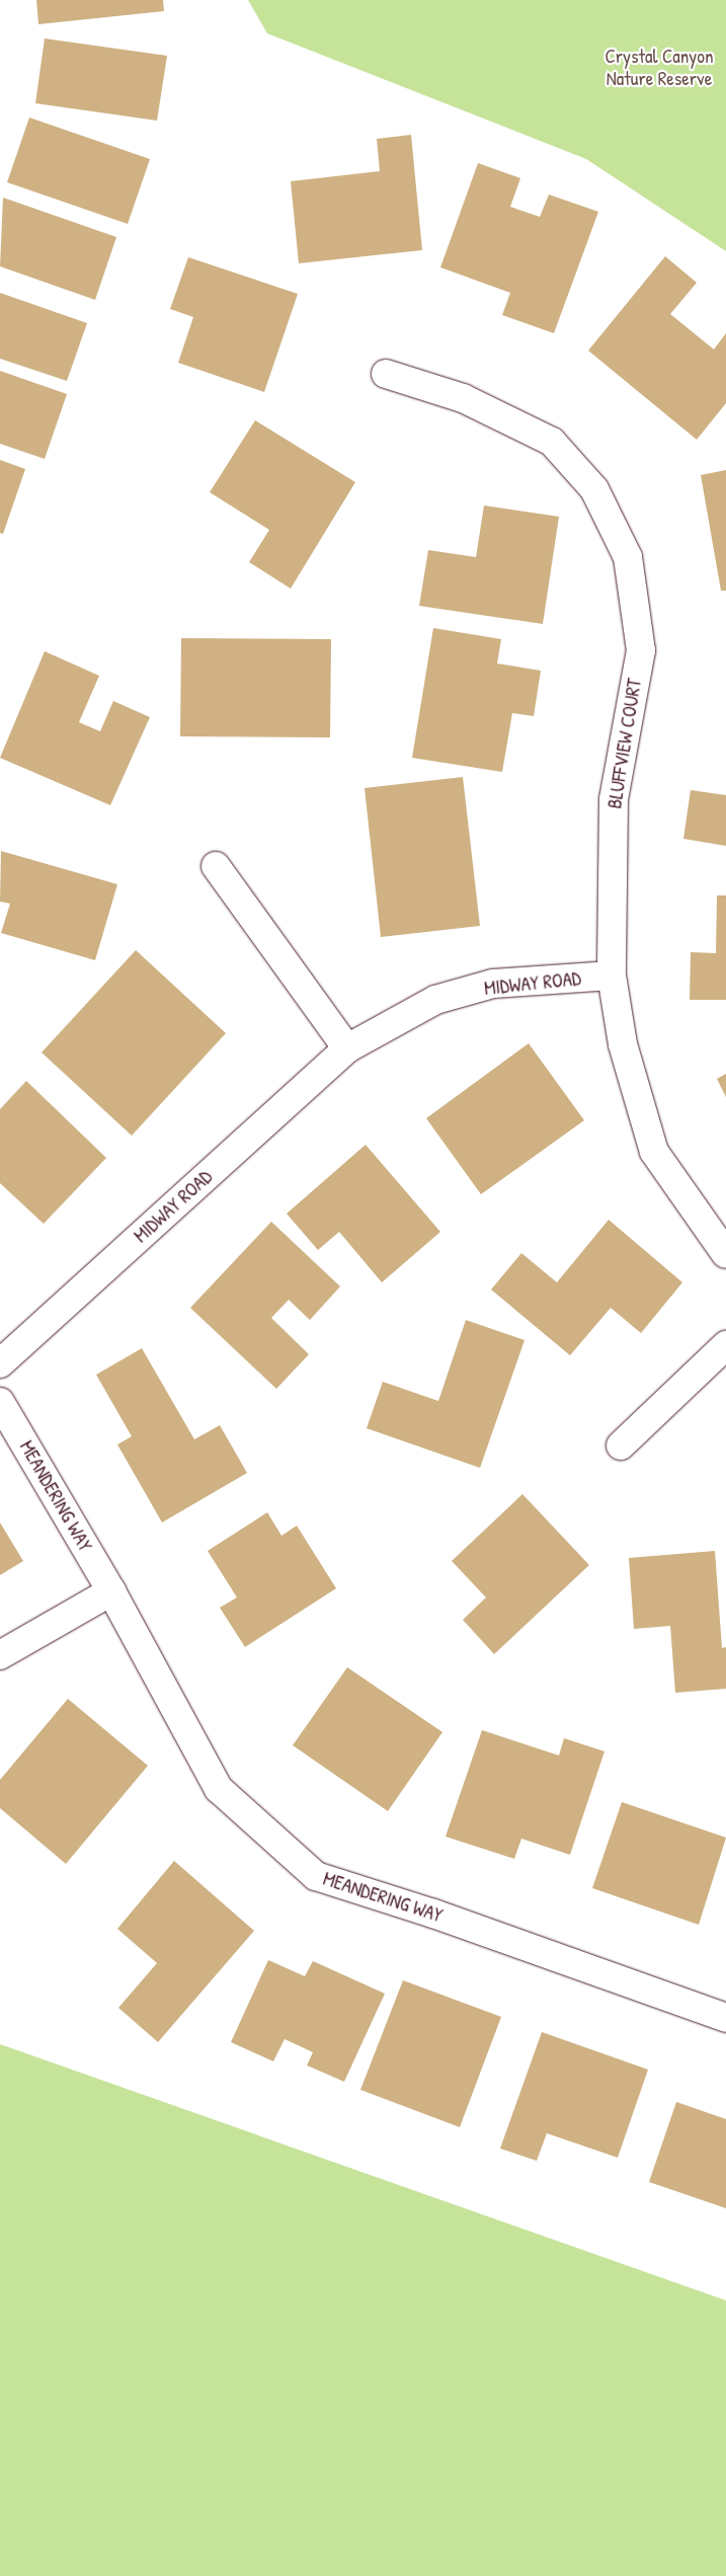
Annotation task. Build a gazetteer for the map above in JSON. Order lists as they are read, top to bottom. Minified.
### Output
{"streets":{"street":["BLUFFVIEW COURT","MIDWAY ROAD","MEANDERING WAY"]},"crossings":[["BLUFFVIEW COURT","MIDWAY ROAD"]],"parks":["Crystal Canyon Nature Reserve"]}
